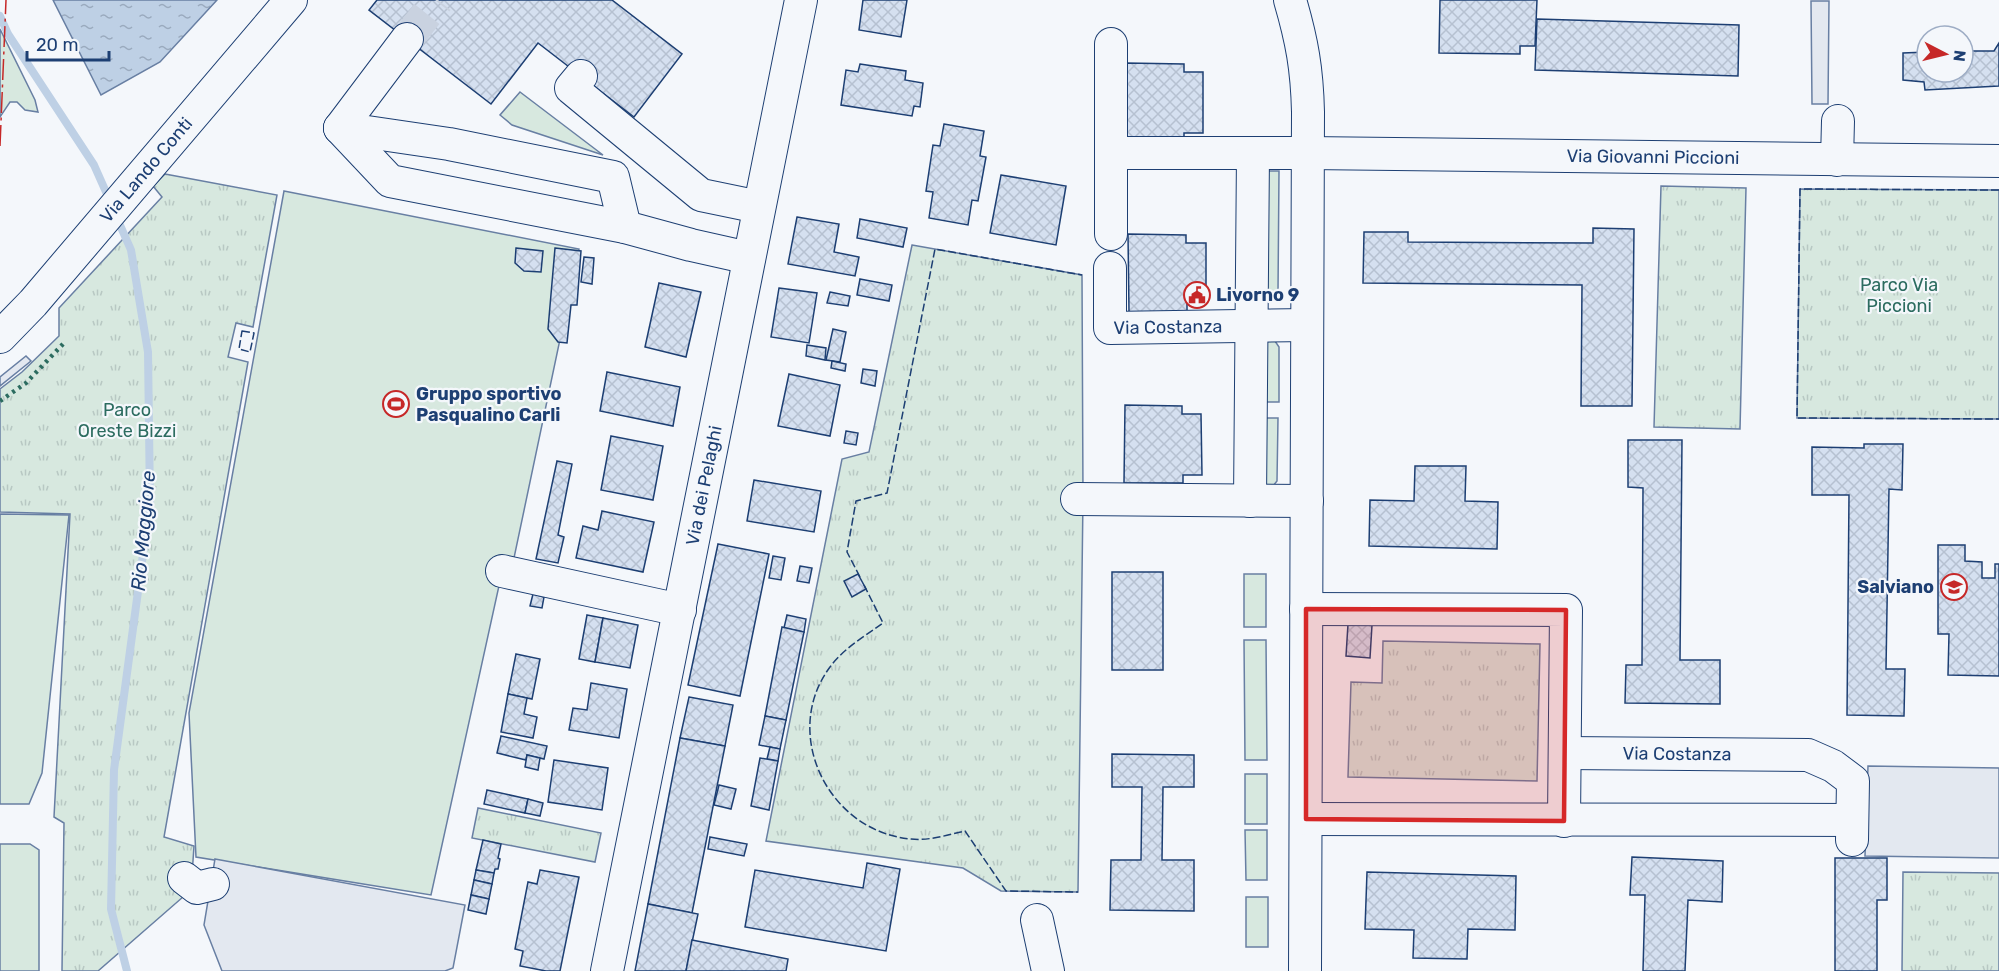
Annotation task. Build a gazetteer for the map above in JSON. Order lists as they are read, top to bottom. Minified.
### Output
{"streets":{"street":["Via Giovanni Piccioni","Via Lando Conti","Via Costanza","Via dei Pelaghi"]},"water":["Rio Maggiore"],"parks":["Parco Via Piccioni","Parco Oreste Bizzi"],"places":{"public building":["Livorno 9"],"sports":["Gruppo sportivo Pasqualino Carli"],"school or university":["Salviano"]},"scale_bar":"20 m","north":"right"}
